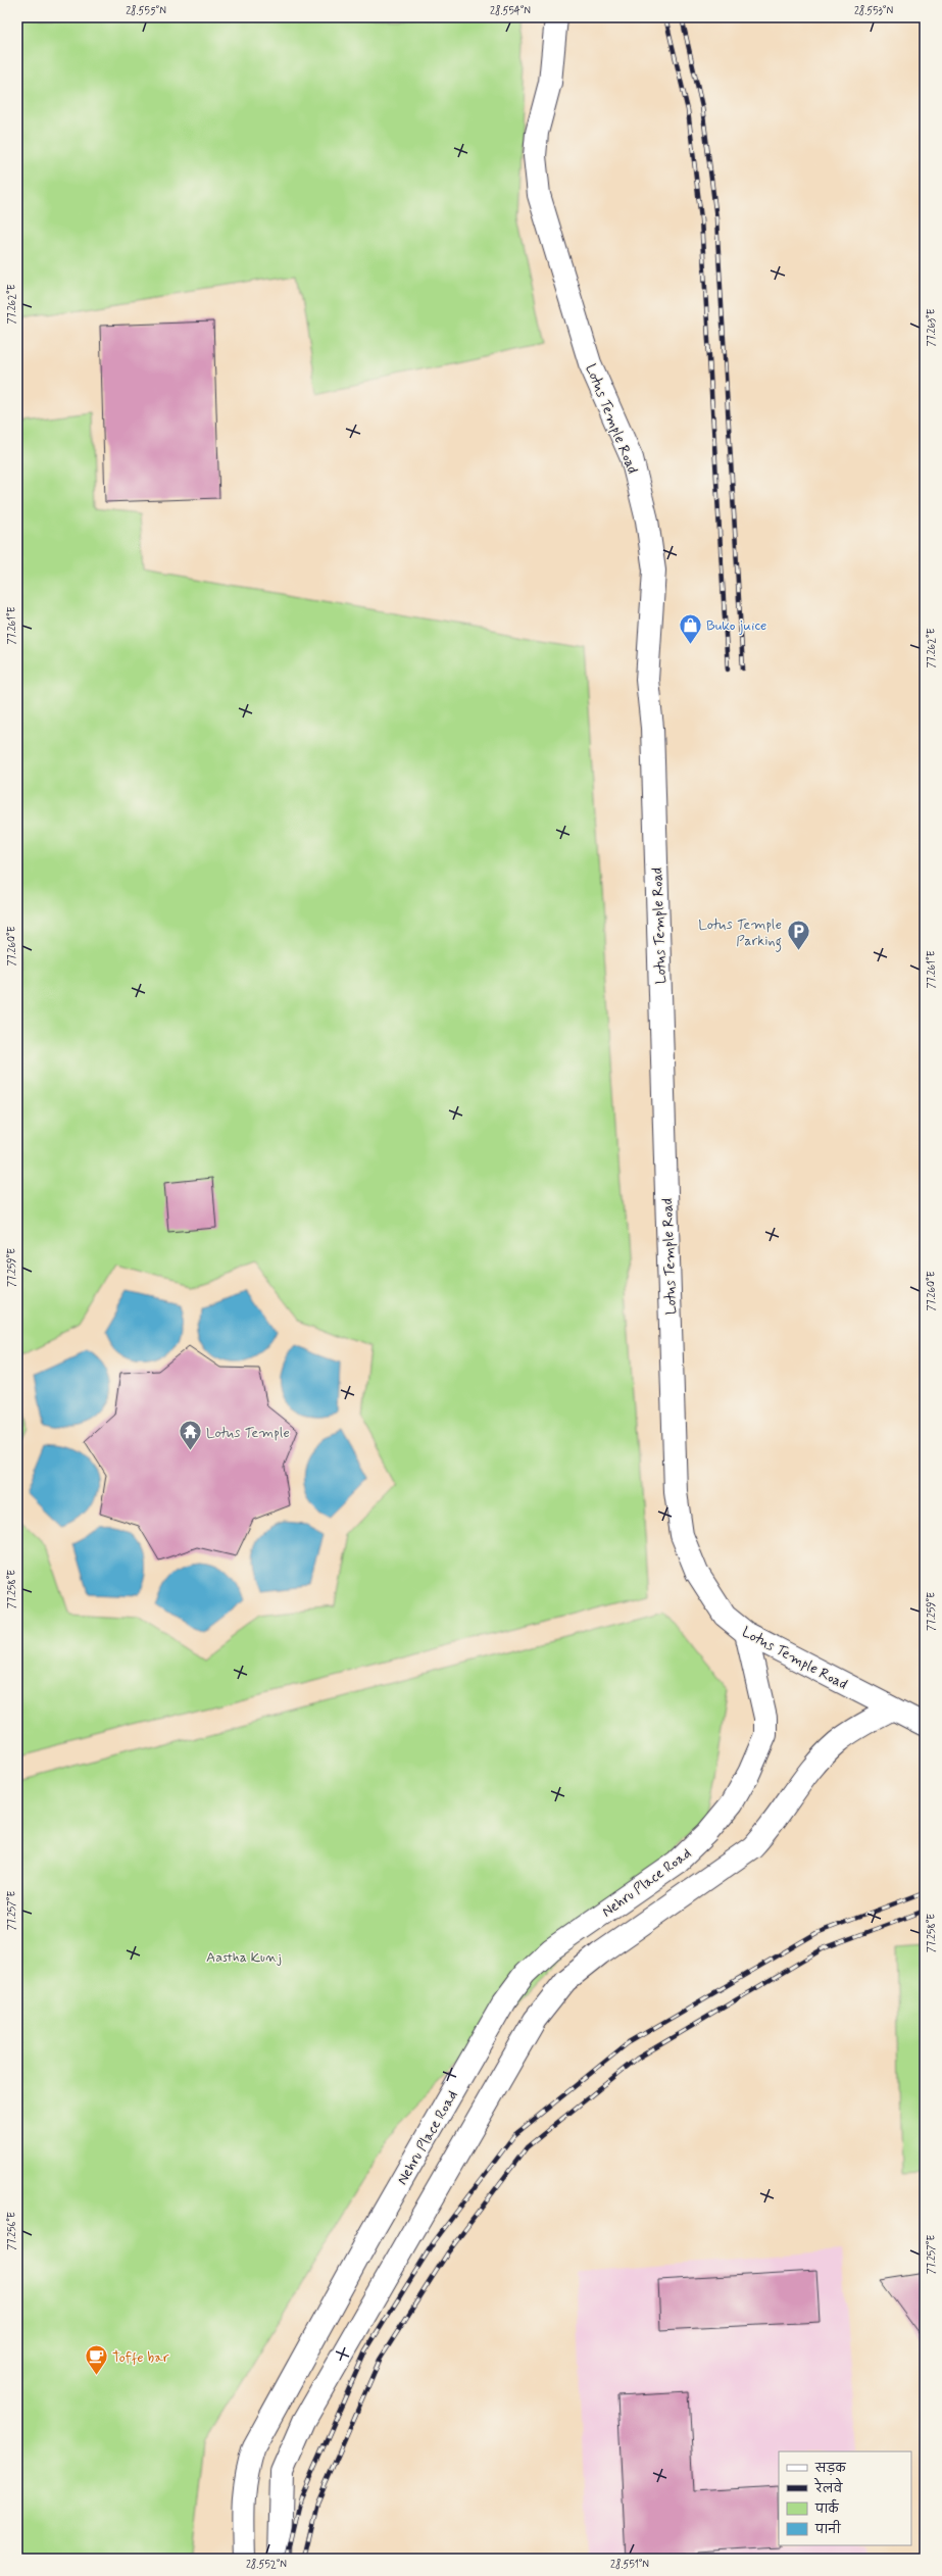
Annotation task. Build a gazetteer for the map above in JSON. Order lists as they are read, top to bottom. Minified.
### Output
{"streets":{"street":["Lotus Temple Road","Nehru Place Road"]},"crossings":[["Lotus Temple Road","Nehru Place Road"]],"parks":["Aastha Kunj"],"places":{"shop":["Buko juice"],"parking":["Lotus Temple Parking"],"temple":["Lotus Temple"],"cafe":["Toffe bar"]},"legend":["सड़क","रेलवे","पार्क","पानी"],"coordinates":["28.555°N","28.554°N","28.553°N","77.262°E","77.263°E","77.261°E","77.260°E","77.259°E","77.258°E","77.257°E","77.256°E","28.552°N","28.551°N"]}
